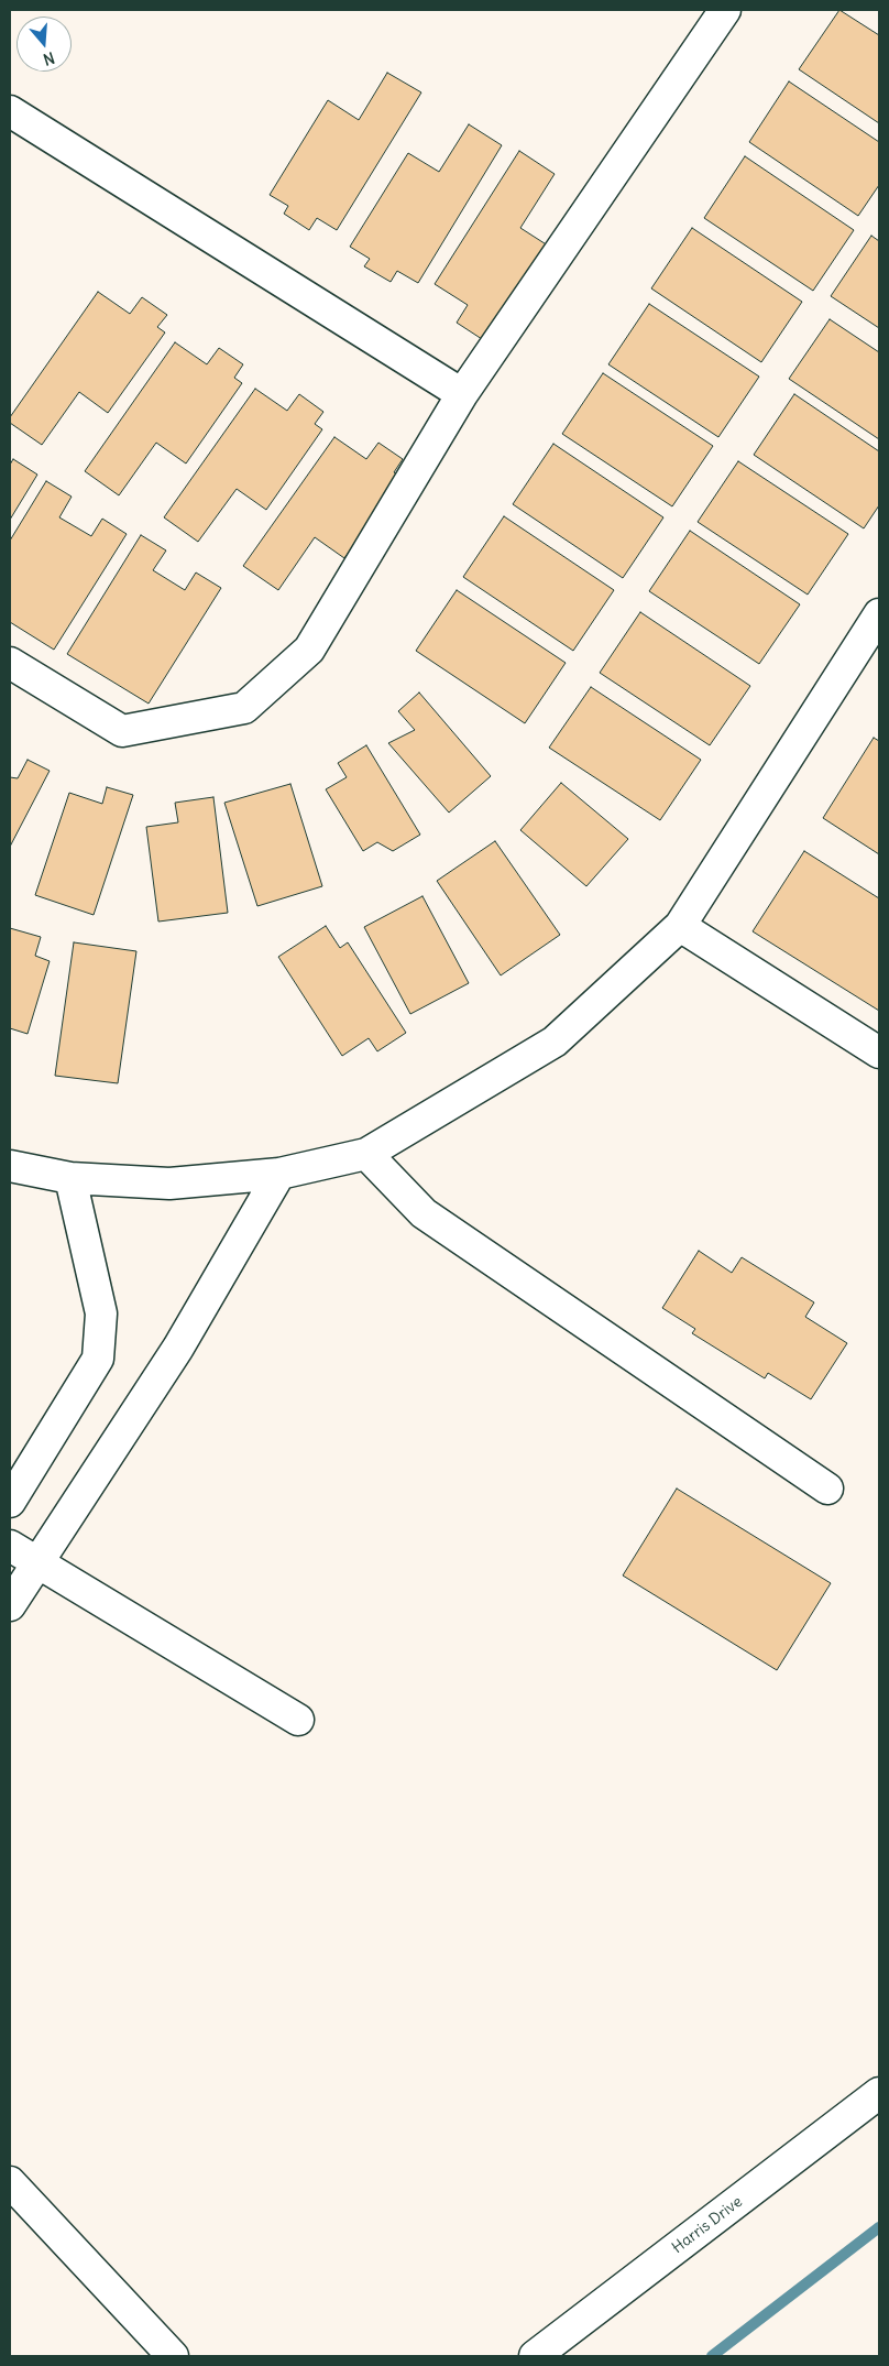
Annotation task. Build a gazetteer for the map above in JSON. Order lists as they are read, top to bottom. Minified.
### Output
{"streets":{"street":["Harris Drive"]},"north":"bottom"}
